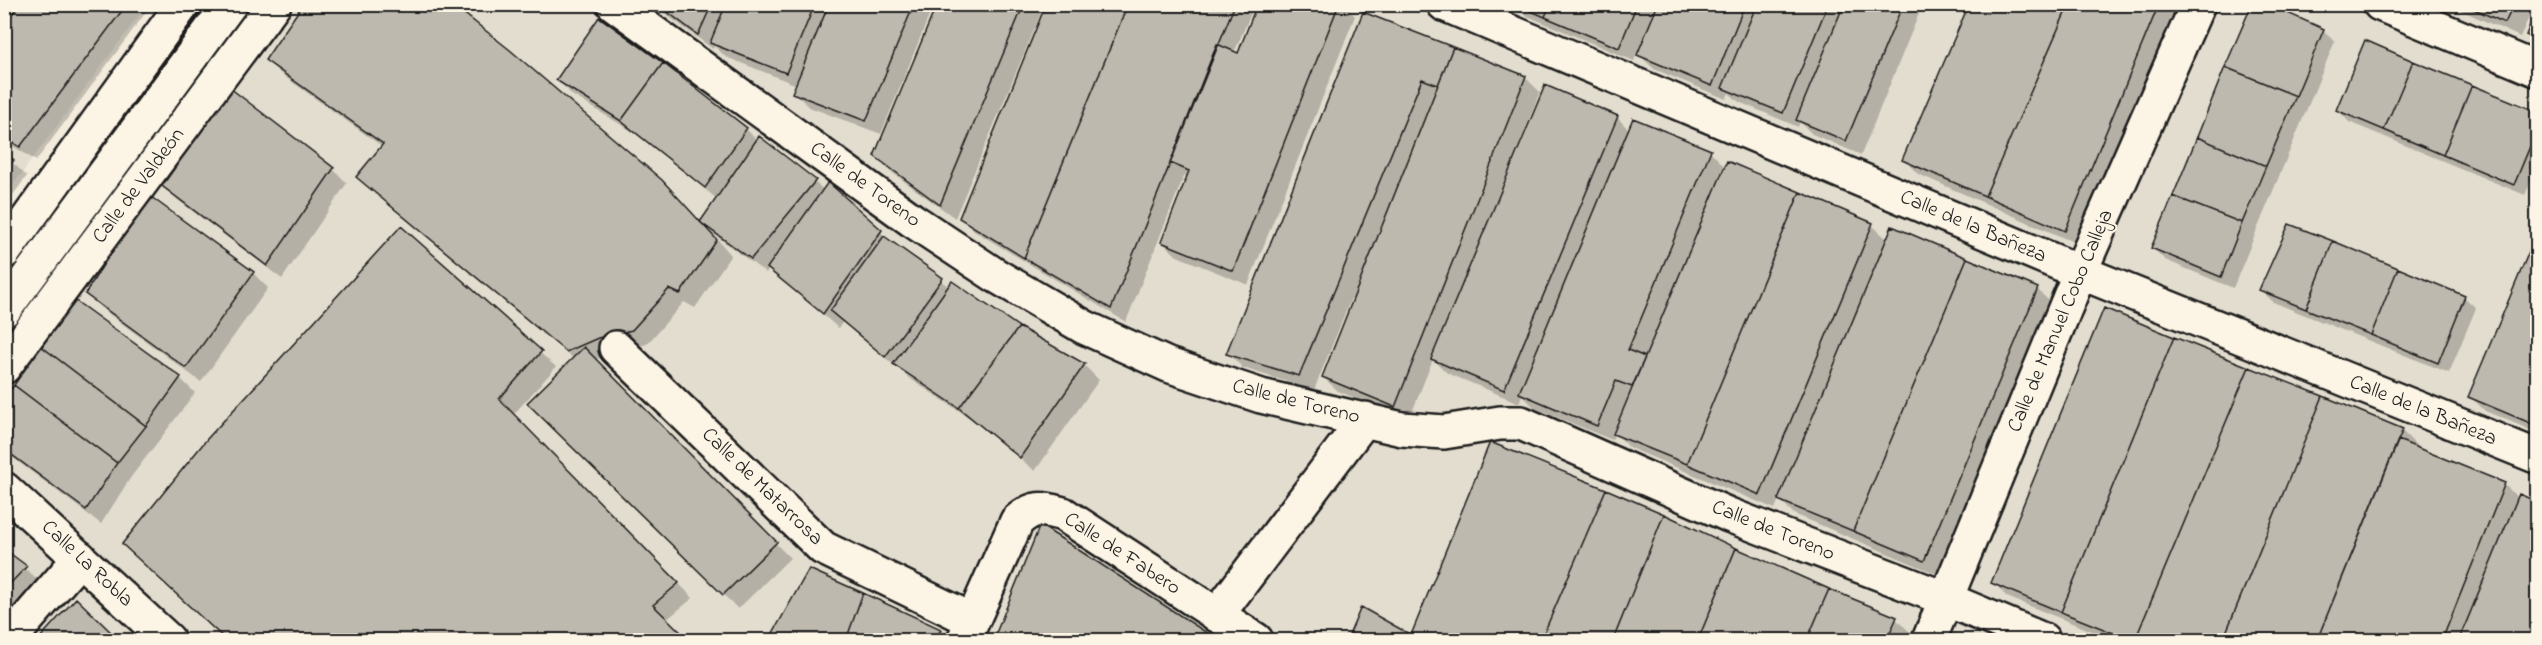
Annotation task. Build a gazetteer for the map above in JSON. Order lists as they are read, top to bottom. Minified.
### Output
{"streets":{"street":["Calle de Toreno","Calle de Valdeón","Calle de la Bañeza","Calle de Manuel Cobo Calleja","Calle de Matarrosa","Calle de Fabero","Calle La Robla"]},"crossings":[["Calle de Toreno","Calle de Manuel Cobo Calleja"],["Calle de la Bañeza","Calle de Manuel Cobo Calleja"],["Calle de Matarrosa","Calle de Fabero"]]}
